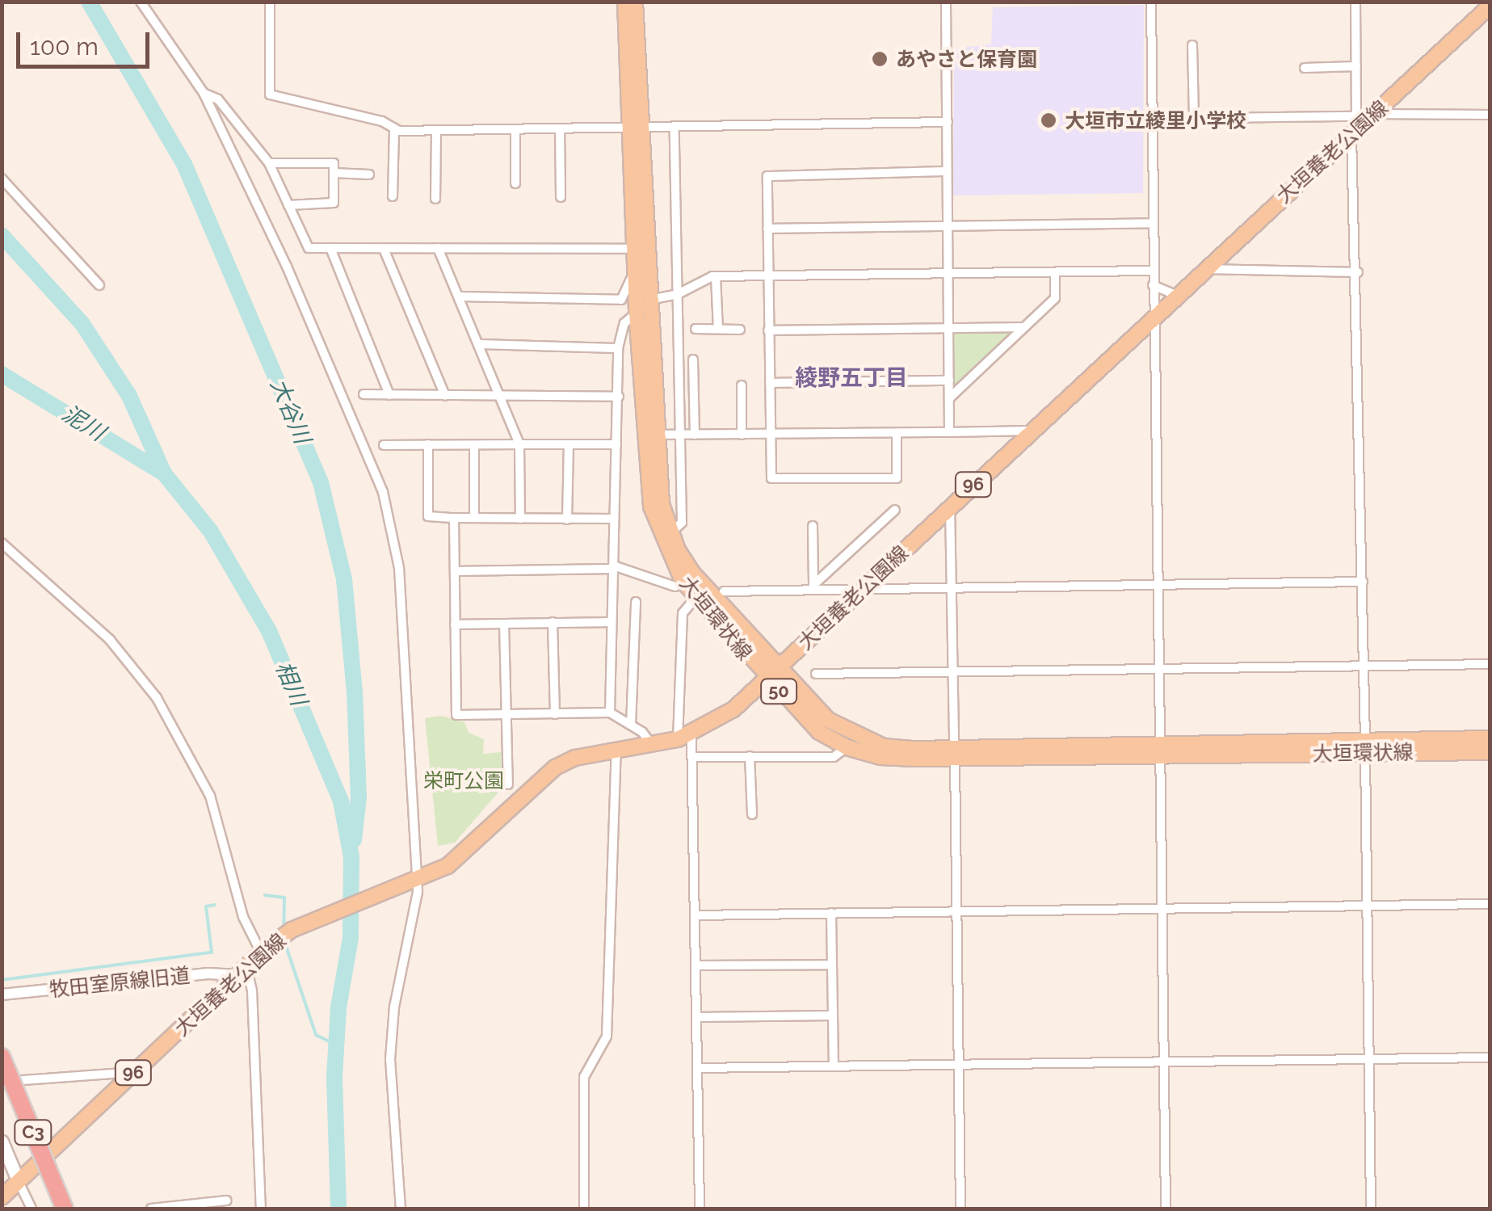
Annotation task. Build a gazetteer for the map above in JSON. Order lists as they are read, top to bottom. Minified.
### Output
{"streets":{"highway":["C3"],"main road":["大垣養老公園線","96","大垣環状線","50"],"street":["牧田室原線旧道"]},"crossings":[["大垣養老公園線","大垣環状線"],["大垣養老公園線","牧田室原線旧道"]],"districts":["綾野五丁目"],"water":["大谷川","泥川","相川"],"parks":["栄町公園"],"places":["あやさと保育園","大垣市立綾里小学校"],"scale_bar":"100 m"}
